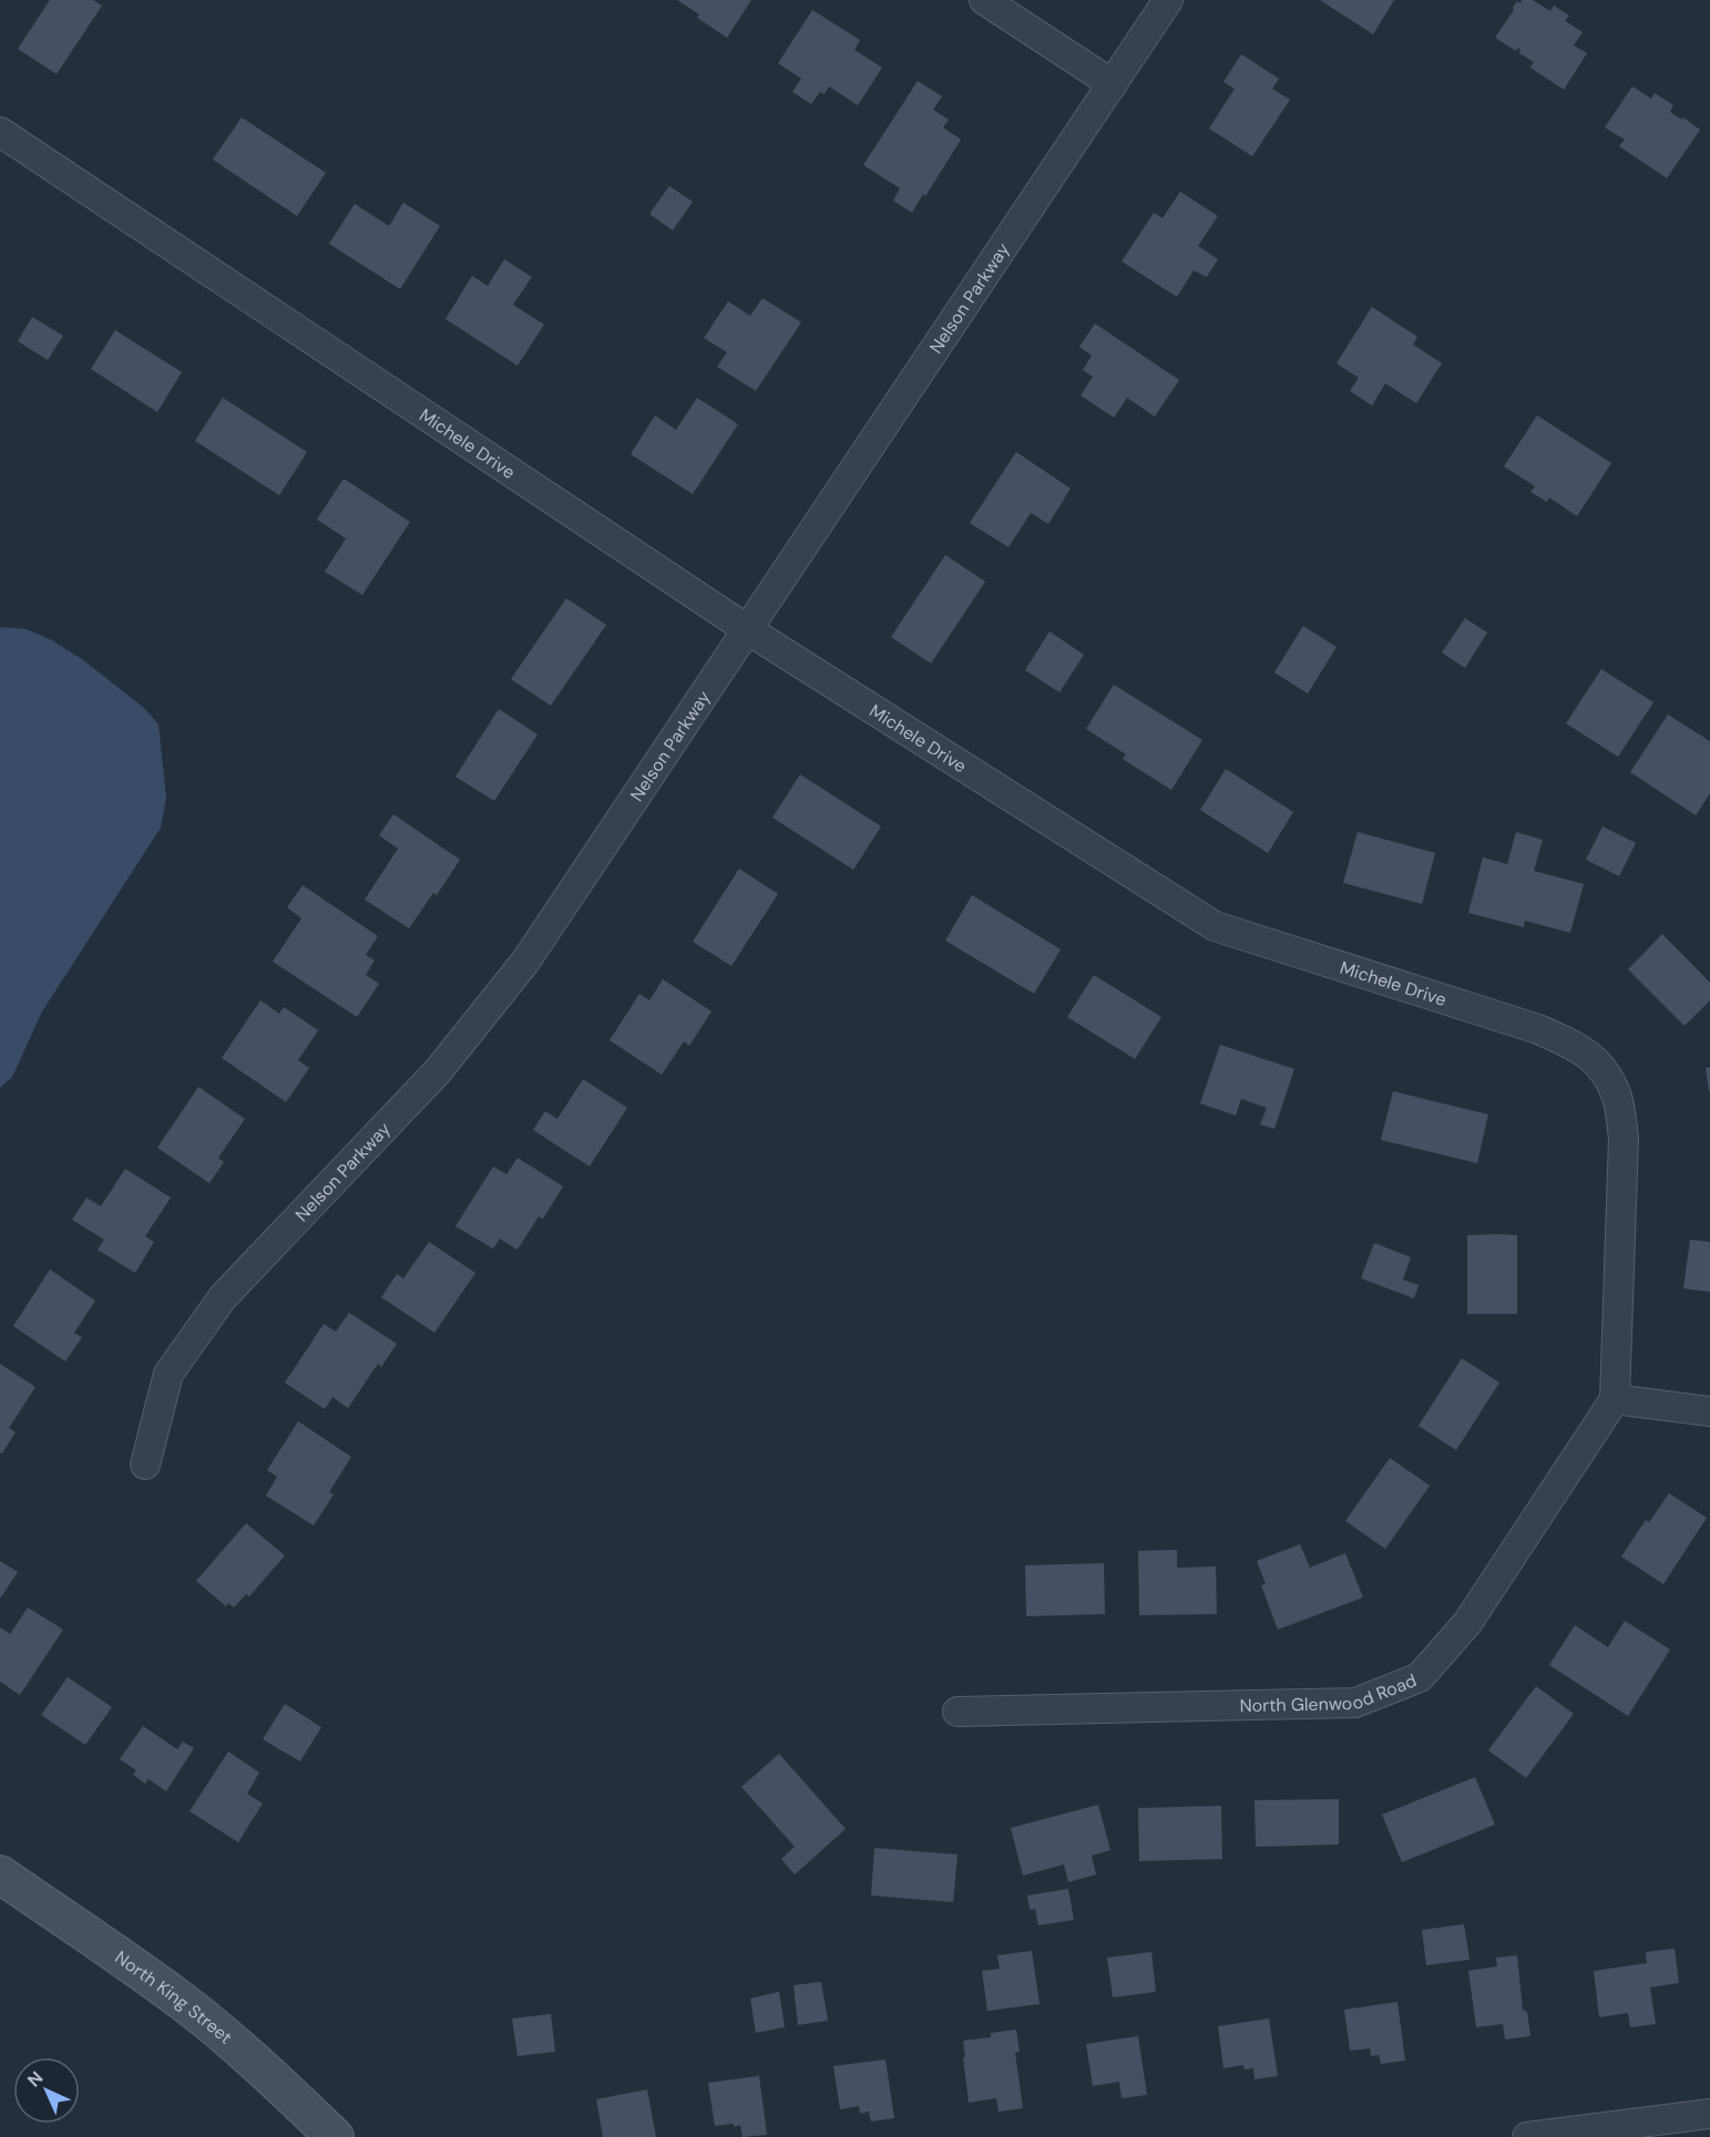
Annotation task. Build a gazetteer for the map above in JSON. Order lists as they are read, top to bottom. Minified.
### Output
{"streets":{"main road":["North King Street"],"street":["Nelson Parkway","Michele Drive","North Glenwood Road"]},"crossings":[["Nelson Parkway","Michele Drive"],["Michele Drive","North Glenwood Road"]],"north":"top left"}
